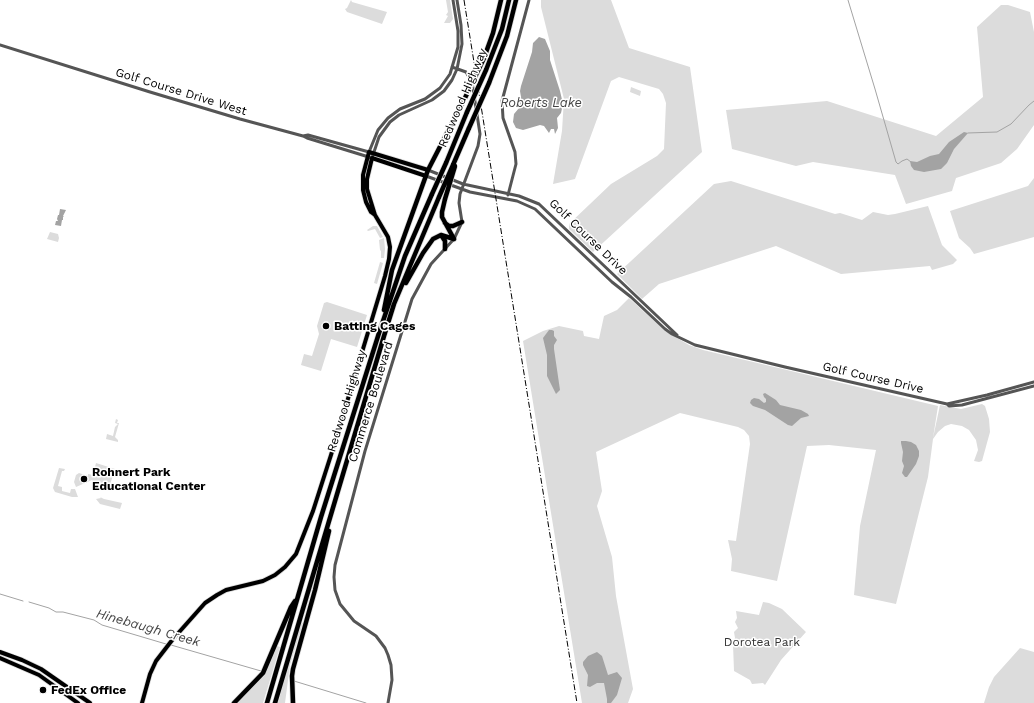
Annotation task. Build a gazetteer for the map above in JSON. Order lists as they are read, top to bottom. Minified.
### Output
{"streets":{"highway":["Redwood Highway"],"main road":["Golf Course Drive"],"street":["Golf Course Drive West","Commerce Boulevard"]},"crossings":[["Golf Course Drive West","Golf Course Drive"]],"water":["Roberts Lake","Hinebaugh Creek"],"parks":["Dorotea Park"],"places":["Batting Cages","Rohnert Park Educational Center","FedEx Office"]}
